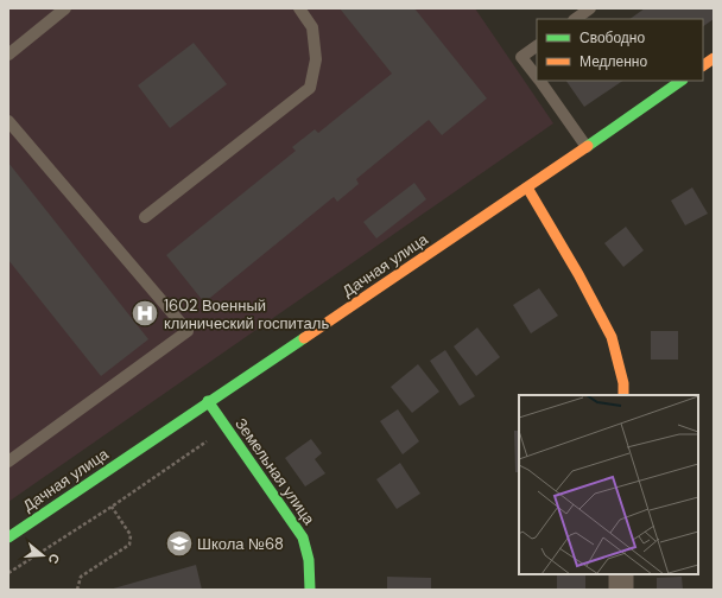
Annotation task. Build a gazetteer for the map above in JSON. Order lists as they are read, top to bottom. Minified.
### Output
{"streets":{"main road":["Дачная улица","Земельная улица"]},"crossings":[["Дачная улица","Земельная улица"]],"places":{"hospital":["1602 Военный клинический госпиталь"],"school or university":["Школа №68"]},"legend":["Свободно","Медленно"],"north":"right"}
